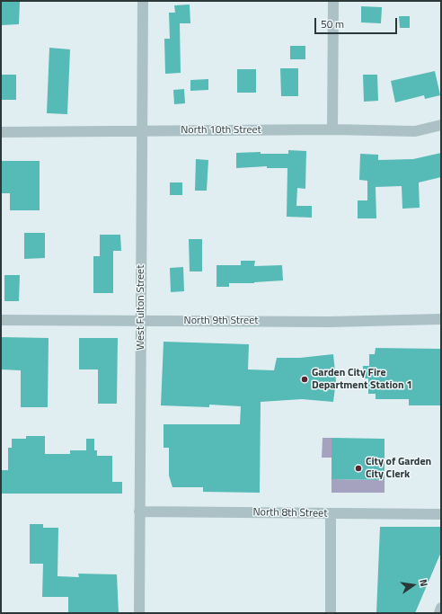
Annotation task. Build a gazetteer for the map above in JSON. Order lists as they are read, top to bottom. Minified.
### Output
{"streets":{"street":["North 10th Street","West Fulton Street","North 9th Street","North 8th Street"]},"crossings":[["North 10th Street","West Fulton Street"],["West Fulton Street","North 9th Street"],["West Fulton Street","North 8th Street"]],"places":["Garden City Fire Department Station 1","City of Garden City Clerk"],"scale_bar":"50 m","north":"right"}
